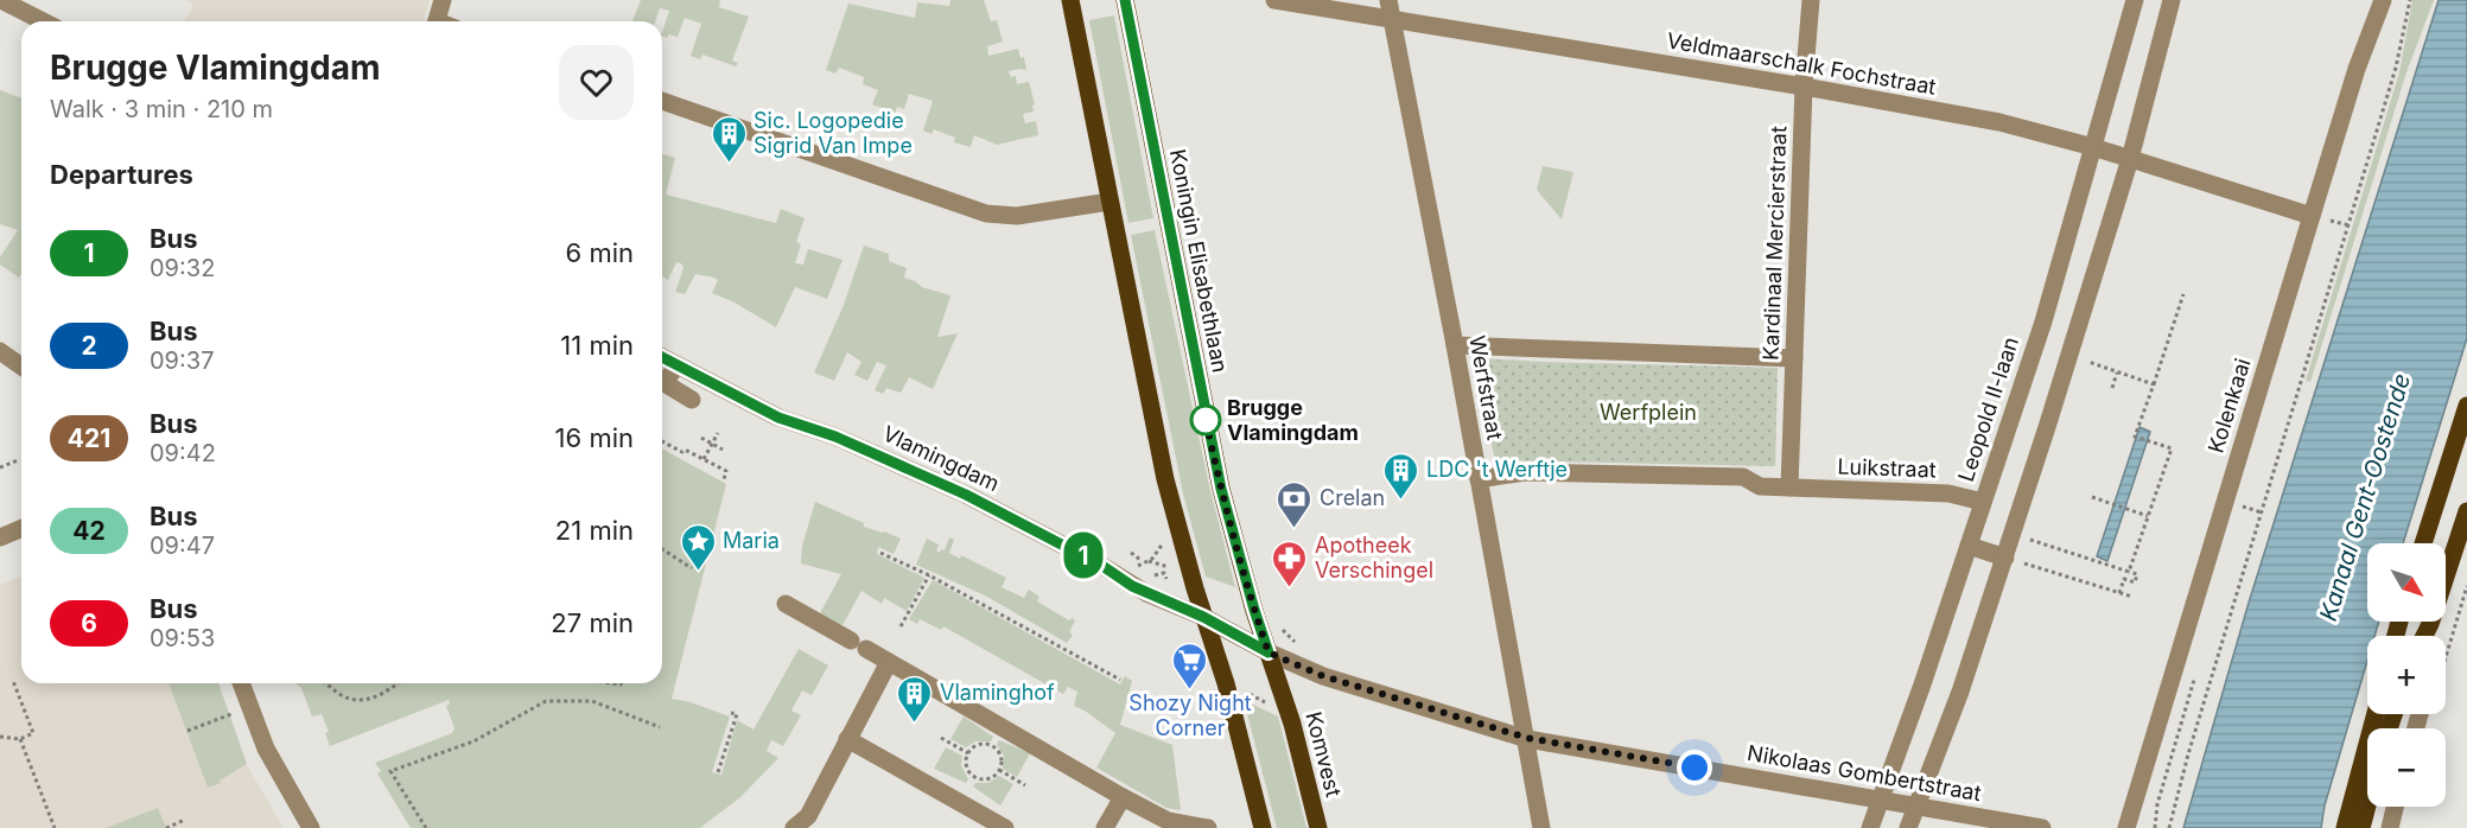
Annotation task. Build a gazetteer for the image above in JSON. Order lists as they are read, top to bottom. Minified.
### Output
{"streets":{"main road":["Koningin Elisabethlaan","Komvest"],"street":["Veldmaarschalk Fochstraat","Kardinaal Mercierstraat","Werfstraat","Kolenkaai","Leopold II-laan","Vlamingdam","Luikstraat","Nikolaas Gombertstraat"]},"crossings":[["Veldmaarschalk Fochstraat","Kardinaal Mercierstraat"],["Veldmaarschalk Fochstraat","Werfstraat"],["Veldmaarschalk Fochstraat","Kolenkaai"],["Veldmaarschalk Fochstraat","Leopold II-laan"],["Kardinaal Mercierstraat","Luikstraat"],["Koningin Elisabethlaan","Komvest"],["Koningin Elisabethlaan","Nikolaas Gombertstraat"],["Werfstraat","Nikolaas Gombertstraat"],["Leopold II-laan","Luikstraat"],["Leopold II-laan","Nikolaas Gombertstraat"],["Komvest","Nikolaas Gombertstraat"]],"water":["Kanaal Gent-Oostende"],"parks":["Werfplein"],"places":{"building":["Sic. Logopedie Sigrid Van Impe","LDC 't Werftje","Vlaminghof"],"other":["Brugge Vlamingdam"],"bank":["Crelan"],"place":["Maria"],"pharmacy":["Apotheek Verschingel"],"supermarket":["Shozy Night Corner"]},"lines":["bus line 1"],"north":"bottom right","page":{"on_map":"1","heading":[["Brugge Vlamingdam","Walk · 3 min · 210 m"],"Departures"],"list":[{"mark":"1","name":"Bus","note":"09:32","value":"6 min"},{"mark":"2","name":"Bus","note":"09:37","value":"11 min"},{"mark":"421","name":"Bus","note":"09:42","value":"16 min"},{"mark":"42","name":"Bus","note":"09:47","value":"21 min"},{"mark":"6","name":"Bus","note":"09:53","value":"27 min"}],"map_buttons":["+","−"]}}
